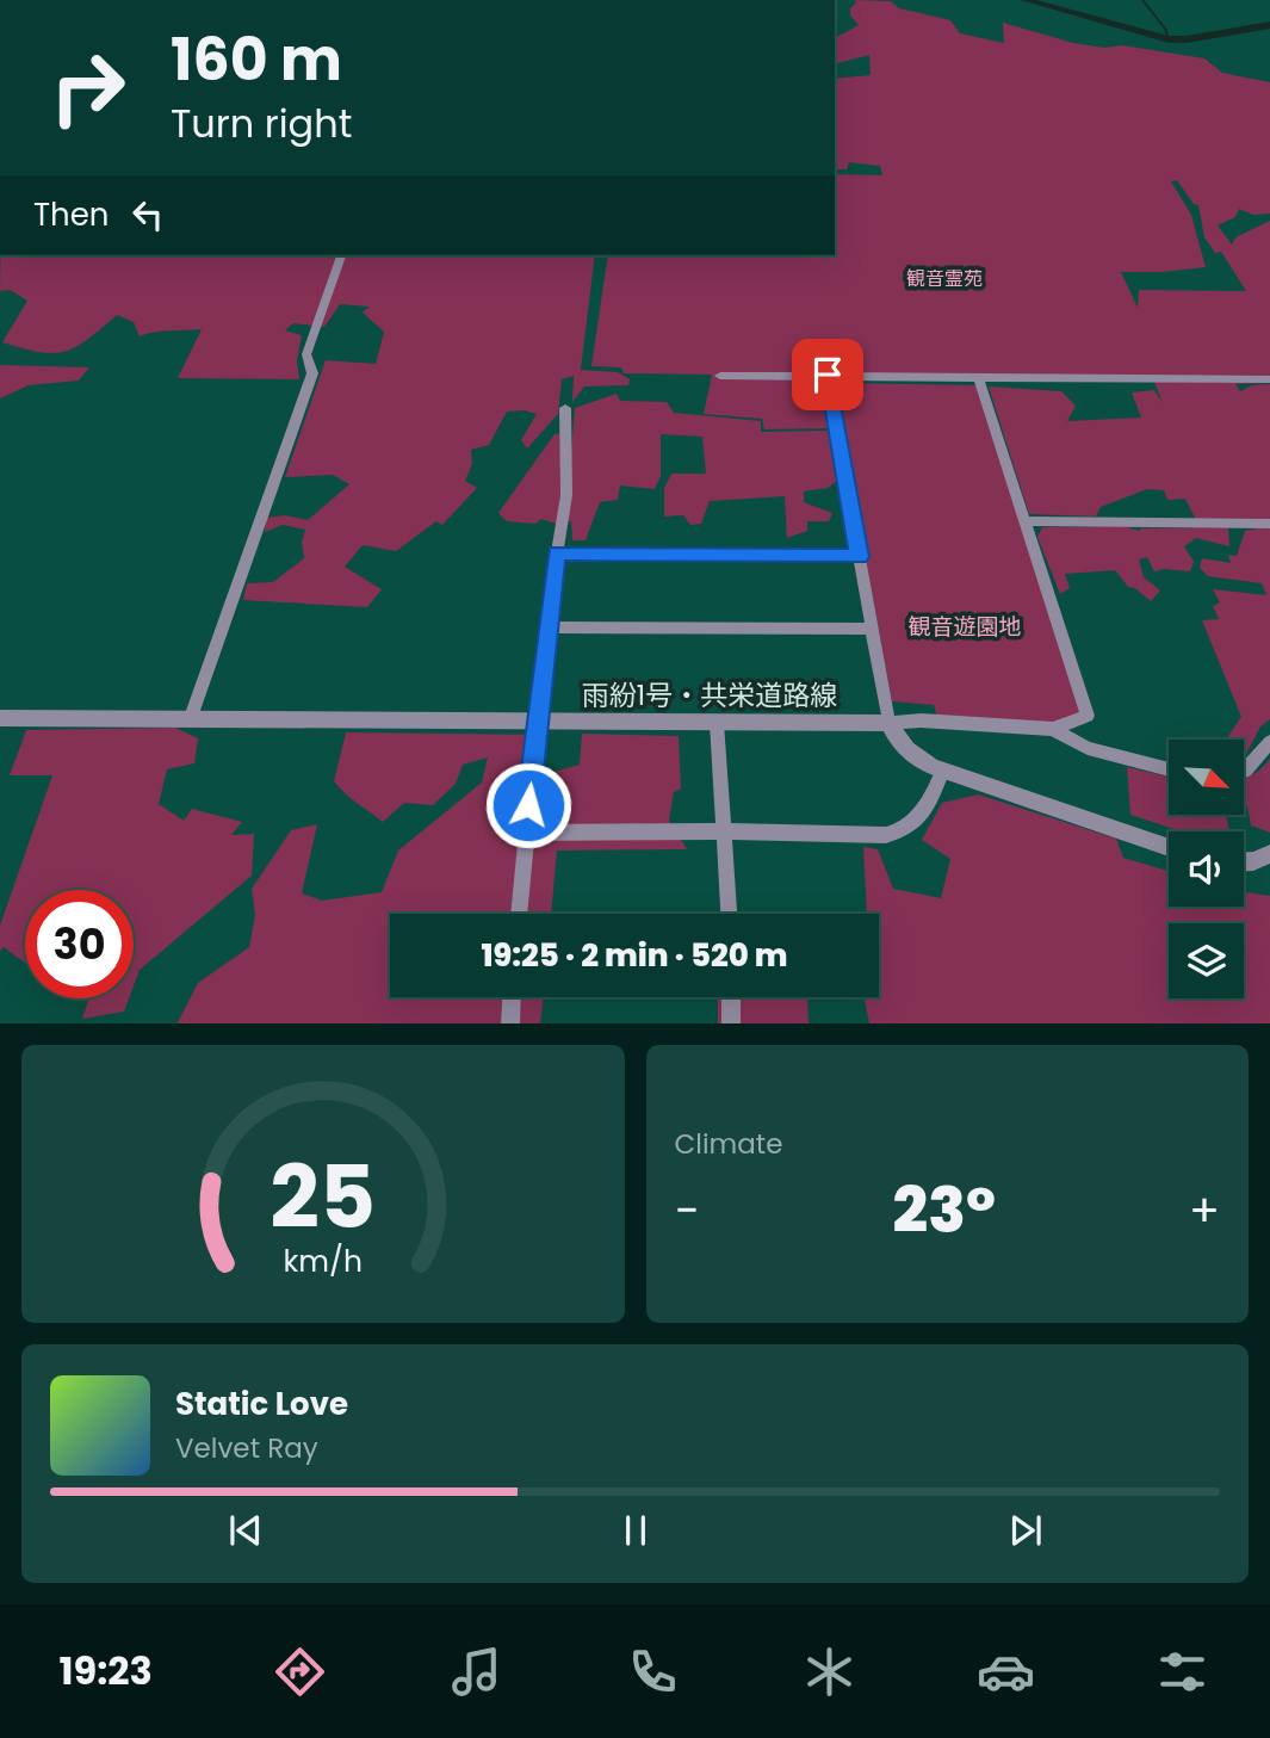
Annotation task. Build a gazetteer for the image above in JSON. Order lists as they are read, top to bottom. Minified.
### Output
{"streets":{"street":["雨紛1号・共栄道路線"]},"parks":["観音霊苑","観音遊園地"],"north":"bottom right","page":{"turn":["160 m","Turn right"],"then":"Then","limit":"30","trip":"19:25 · 2 min · 520 m","tile":"Climate","heat":["−","23°","+"],"song":["Static Love","Velvet Ray"],"tabs":"19:23","gauge":["25","km/h"]}}
